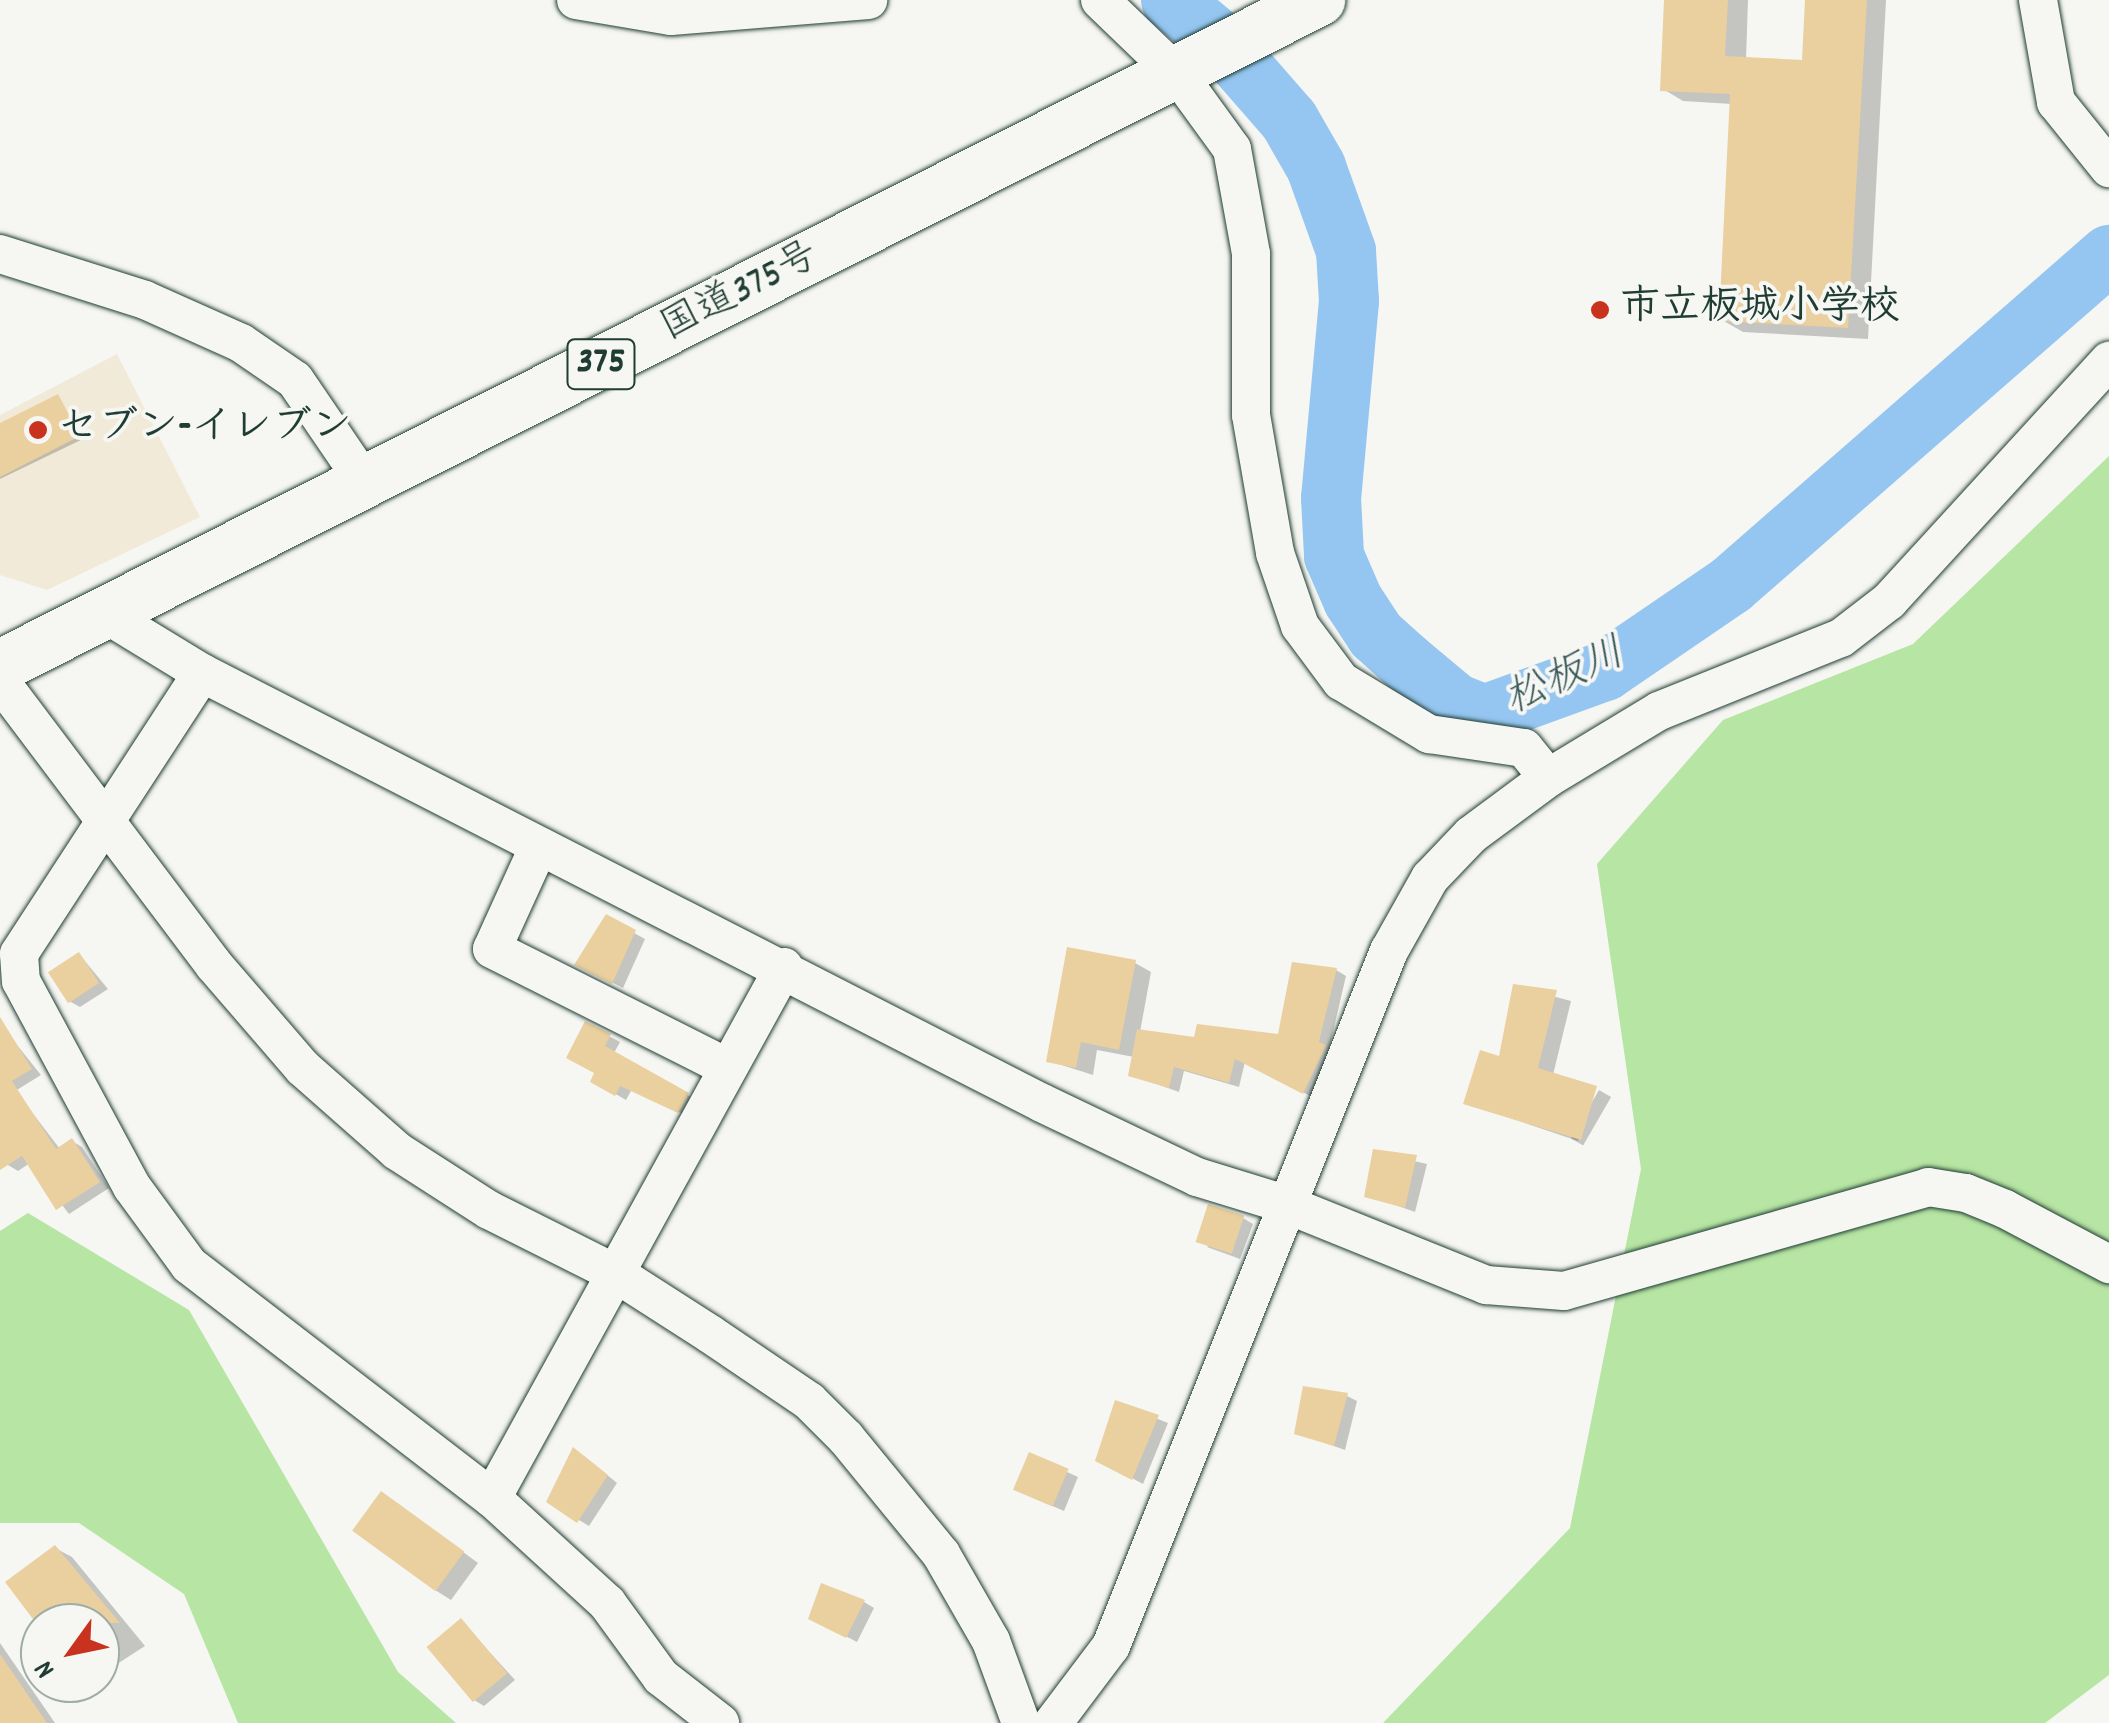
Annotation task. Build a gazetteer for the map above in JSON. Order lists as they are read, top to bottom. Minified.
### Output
{"streets":{"highway":["国道375号","375"]},"water":["松板川"],"places":["市立板城小学校","セブン-イレブン"],"north":"bottom left"}
